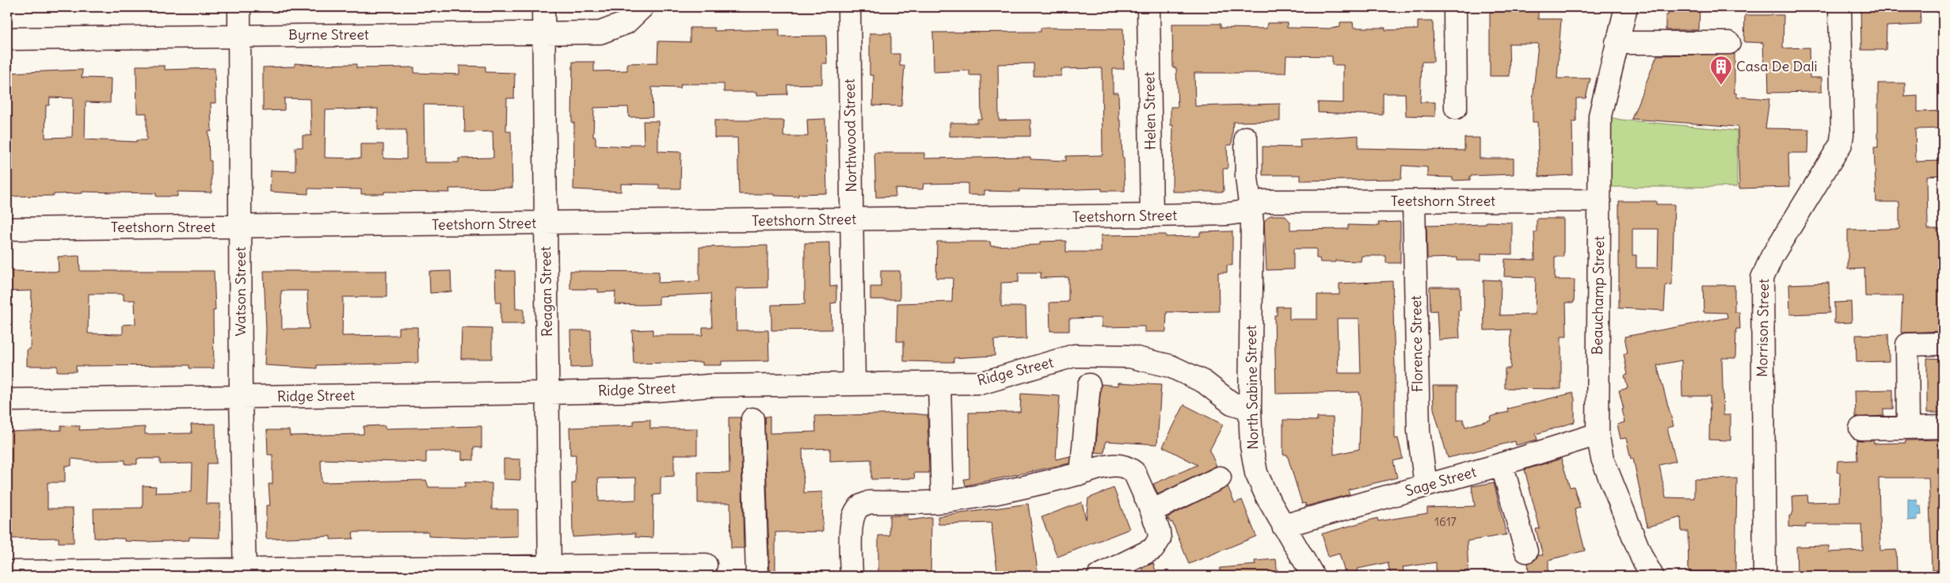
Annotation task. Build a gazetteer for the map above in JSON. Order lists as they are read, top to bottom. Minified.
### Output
{"streets":{"street":["Byrne Street","Helen Street","Northwood Street","Teetshorn Street","Watson Street","Reagan Street","Beauchamp Street","Morrison Street","Florence Street","Ridge Street","North Sabine Street","Sage Street"]},"crossings":[["Byrne Street","Watson Street"],["Byrne Street","Reagan Street"],["Helen Street","Teetshorn Street"],["Northwood Street","Teetshorn Street"],["Northwood Street","Ridge Street"],["Teetshorn Street","Watson Street"],["Teetshorn Street","Reagan Street"],["Teetshorn Street","Beauchamp Street"],["Teetshorn Street","Florence Street"],["Teetshorn Street","North Sabine Street"],["Watson Street","Ridge Street"],["Reagan Street","Ridge Street"],["Beauchamp Street","Sage Street"],["Florence Street","Sage Street"],["Ridge Street","North Sabine Street"],["North Sabine Street","Sage Street"]],"places":{"building":["Casa De Dali"]},"house_numbers":["1617"]}
